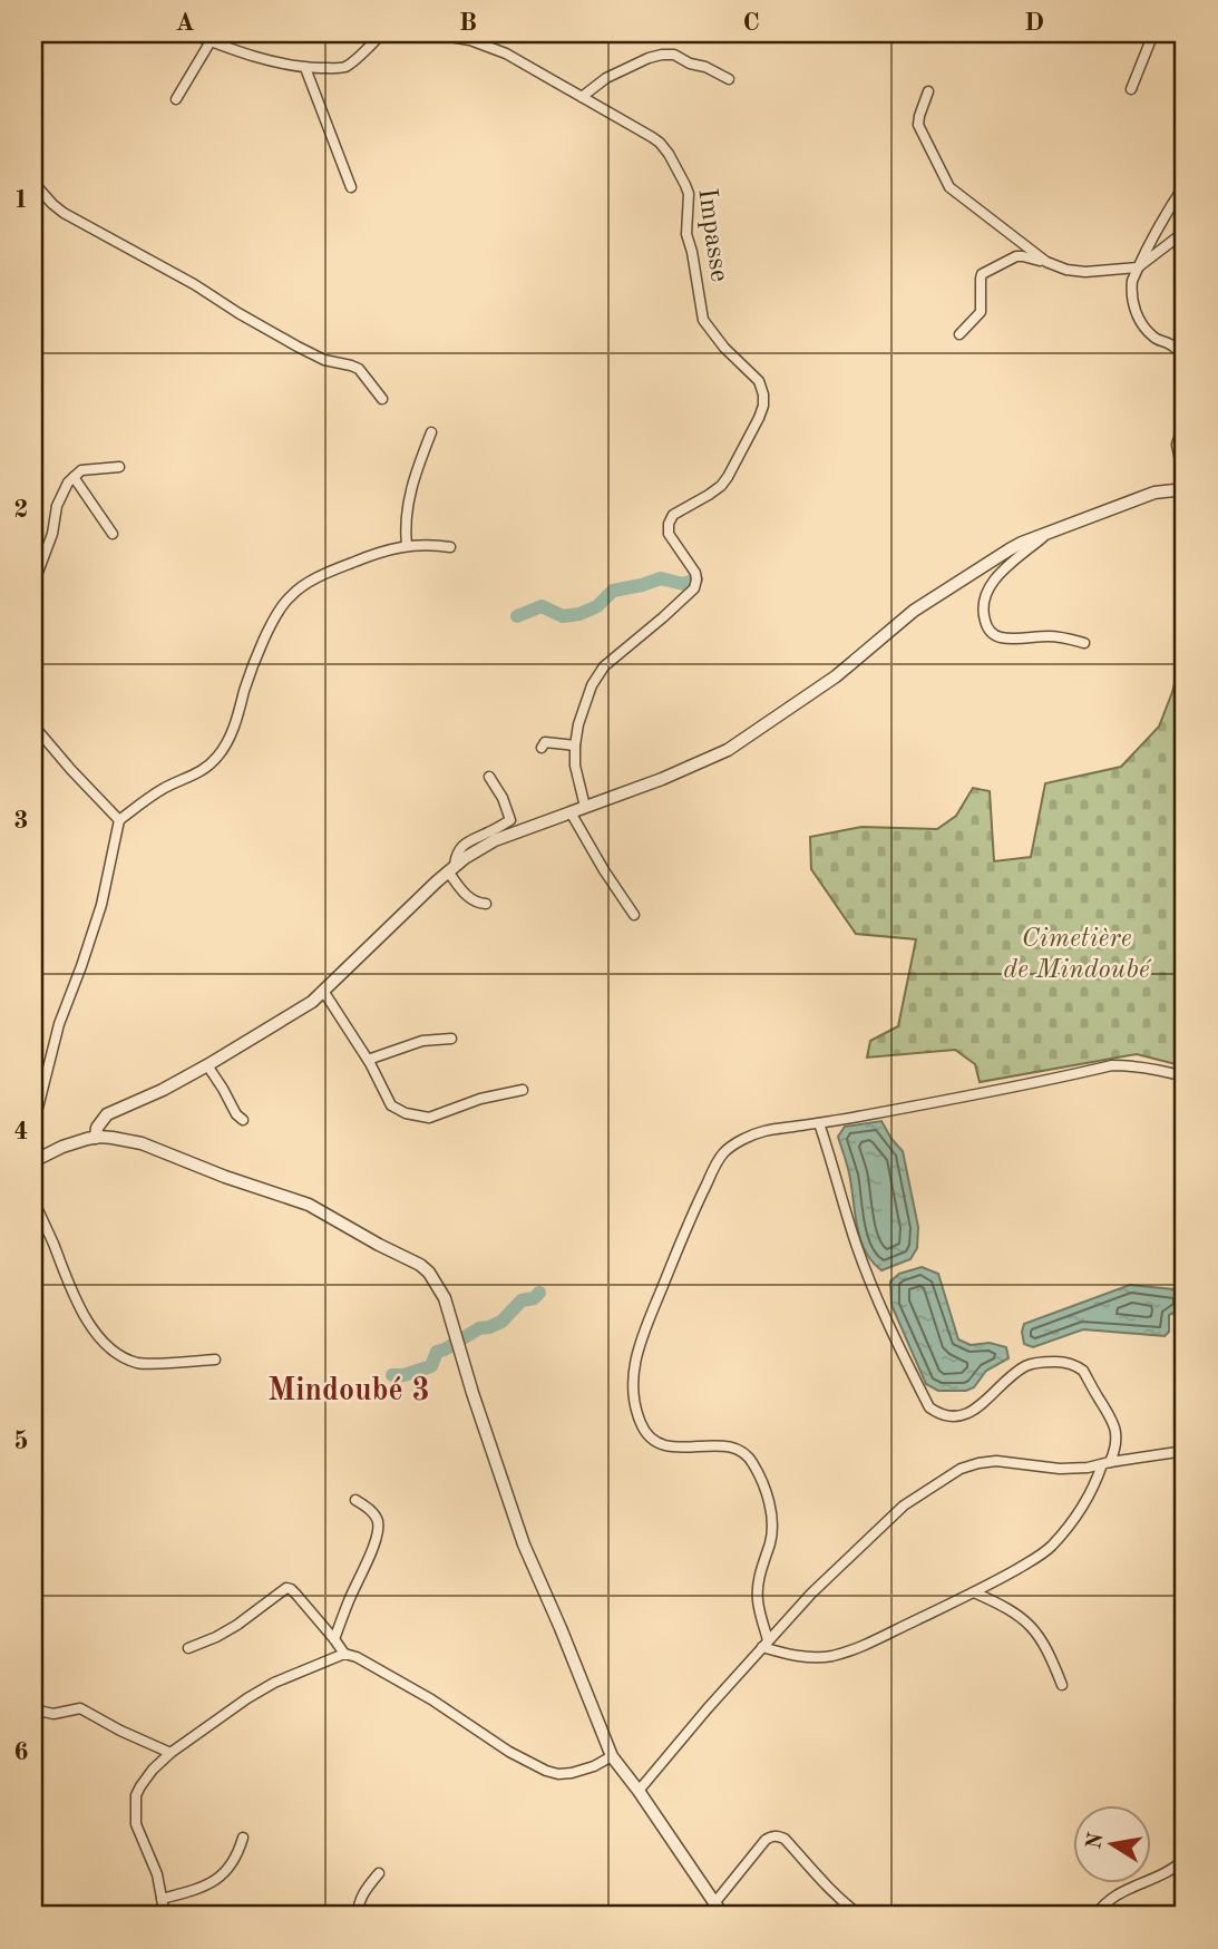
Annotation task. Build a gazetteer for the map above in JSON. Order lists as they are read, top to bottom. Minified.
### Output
{"streets":{"street":["Impasse"]},"districts":["Mindoubé 3"],"parks":["Cimetière de Mindoubé"],"north":"left","grid":{"columns":["A","B","C","D"],"rows":["1","2","3","4","5","6"]}}
